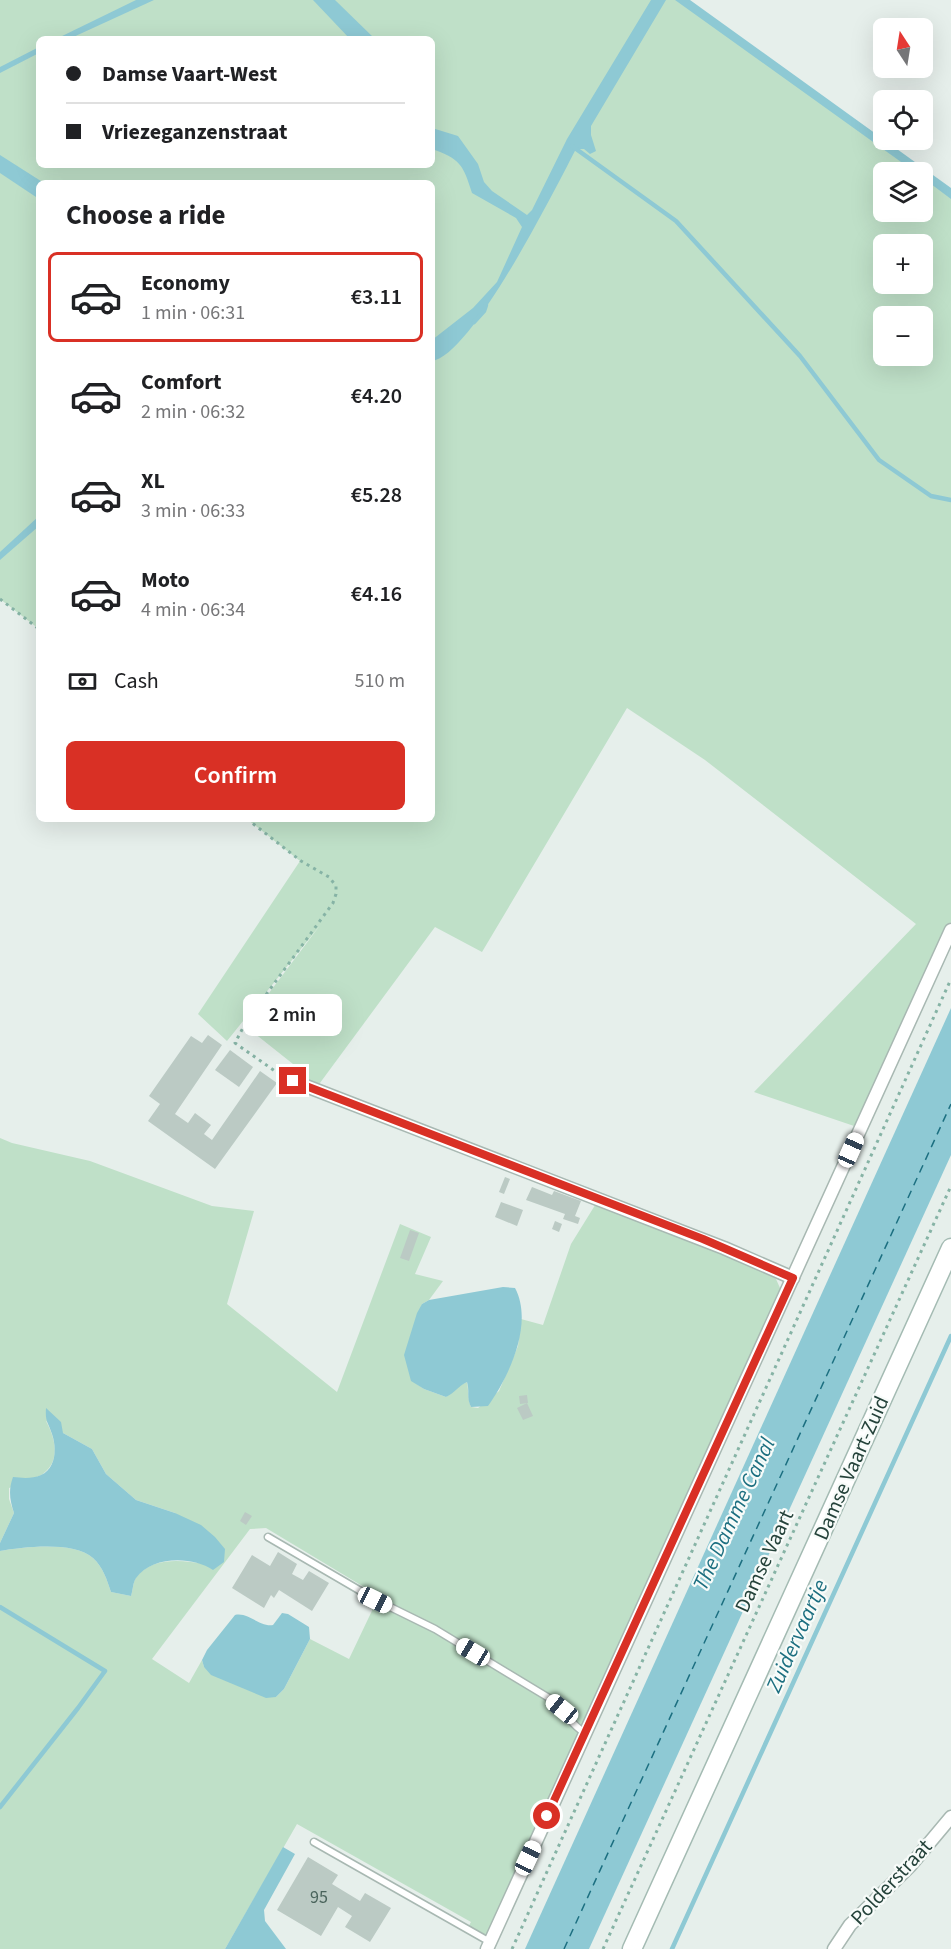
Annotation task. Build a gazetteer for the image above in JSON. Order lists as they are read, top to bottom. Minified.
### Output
{"streets":{"street":["Damse Vaart-Zuid","Polderstraat"],"path":["Damse Vaart"]},"water":["The Damme Canal","Zuidervaartje"],"house_numbers":["95"],"north":"top","page":{"map_buttons":["+","−"],"banner":["Damse Vaart-West","Vriezeganzenstraat"],"heading":"Choose a ride","list":[{"name":"Economy","note":"1 min · 06:31","value":"€3.11"},{"name":"Comfort","note":"2 min · 06:32","value":"€4.20"},{"name":"XL","note":"3 min · 06:33","value":"€5.28"},{"name":"Moto","note":"4 min · 06:34","value":"€4.16"}],"pay":["Cash","510 m"],"buttons":"Confirm","bubble":"2 min"}}
